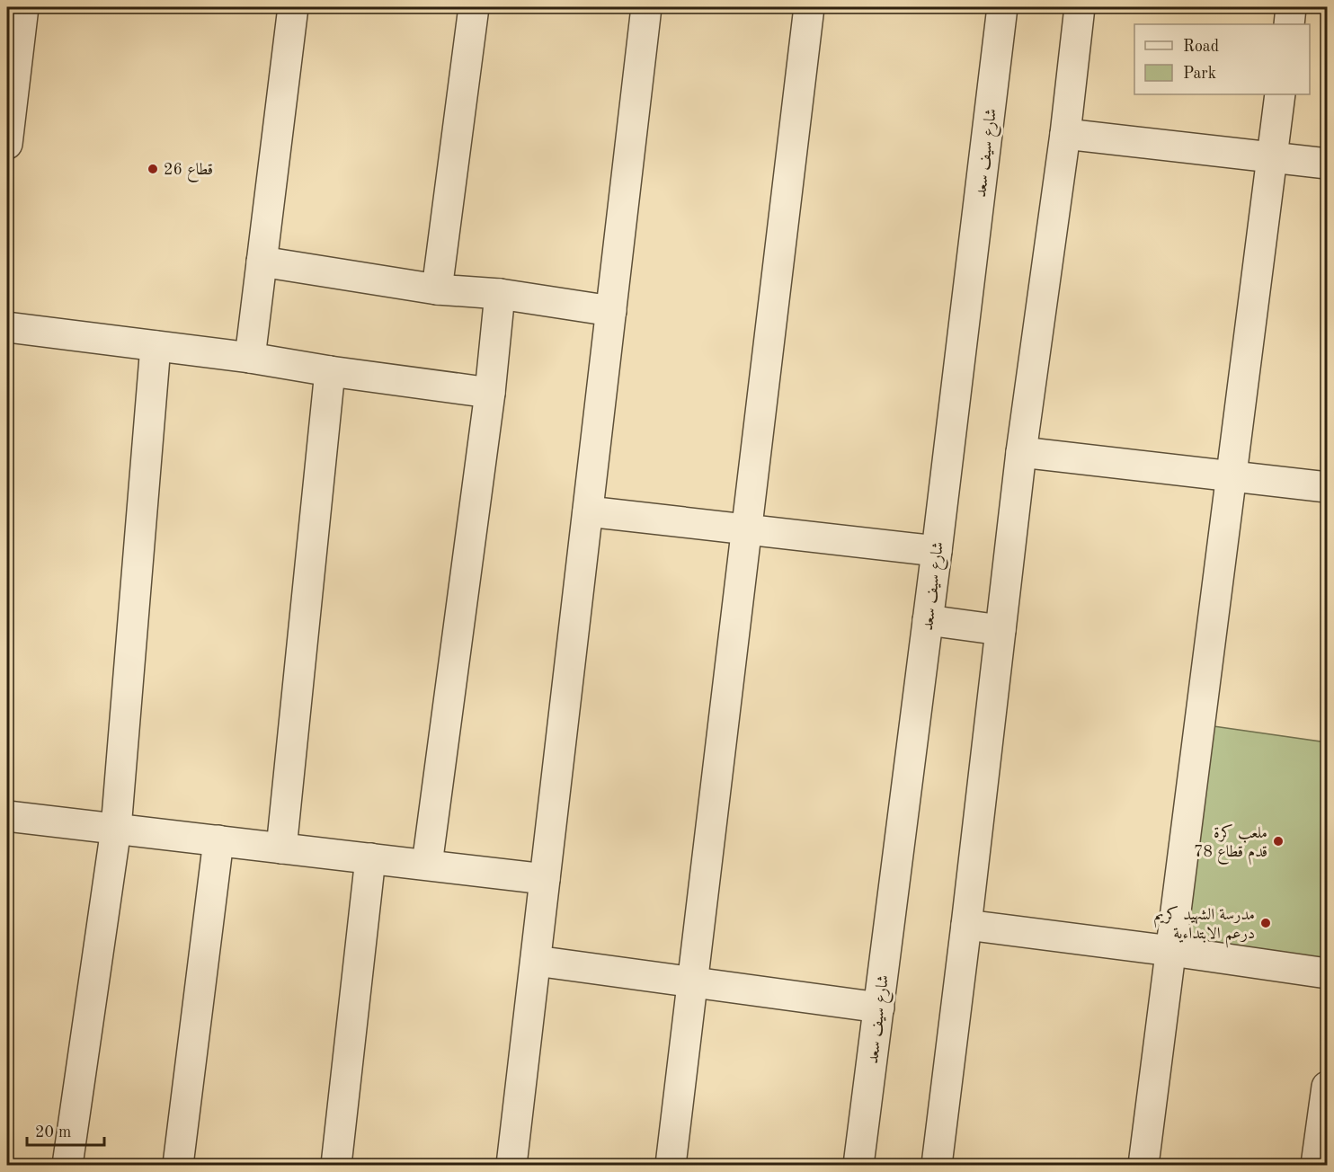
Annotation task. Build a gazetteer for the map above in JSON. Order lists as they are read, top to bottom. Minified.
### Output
{"streets":{"street":["شارع سيف سعد"]},"places":["قطاع 26","ملعب كرة قدم قطاع 78","مدرسة الشهيد كريم درعم الابتداءية"],"legend":["Road","Park"],"scale_bar":"20 m"}
